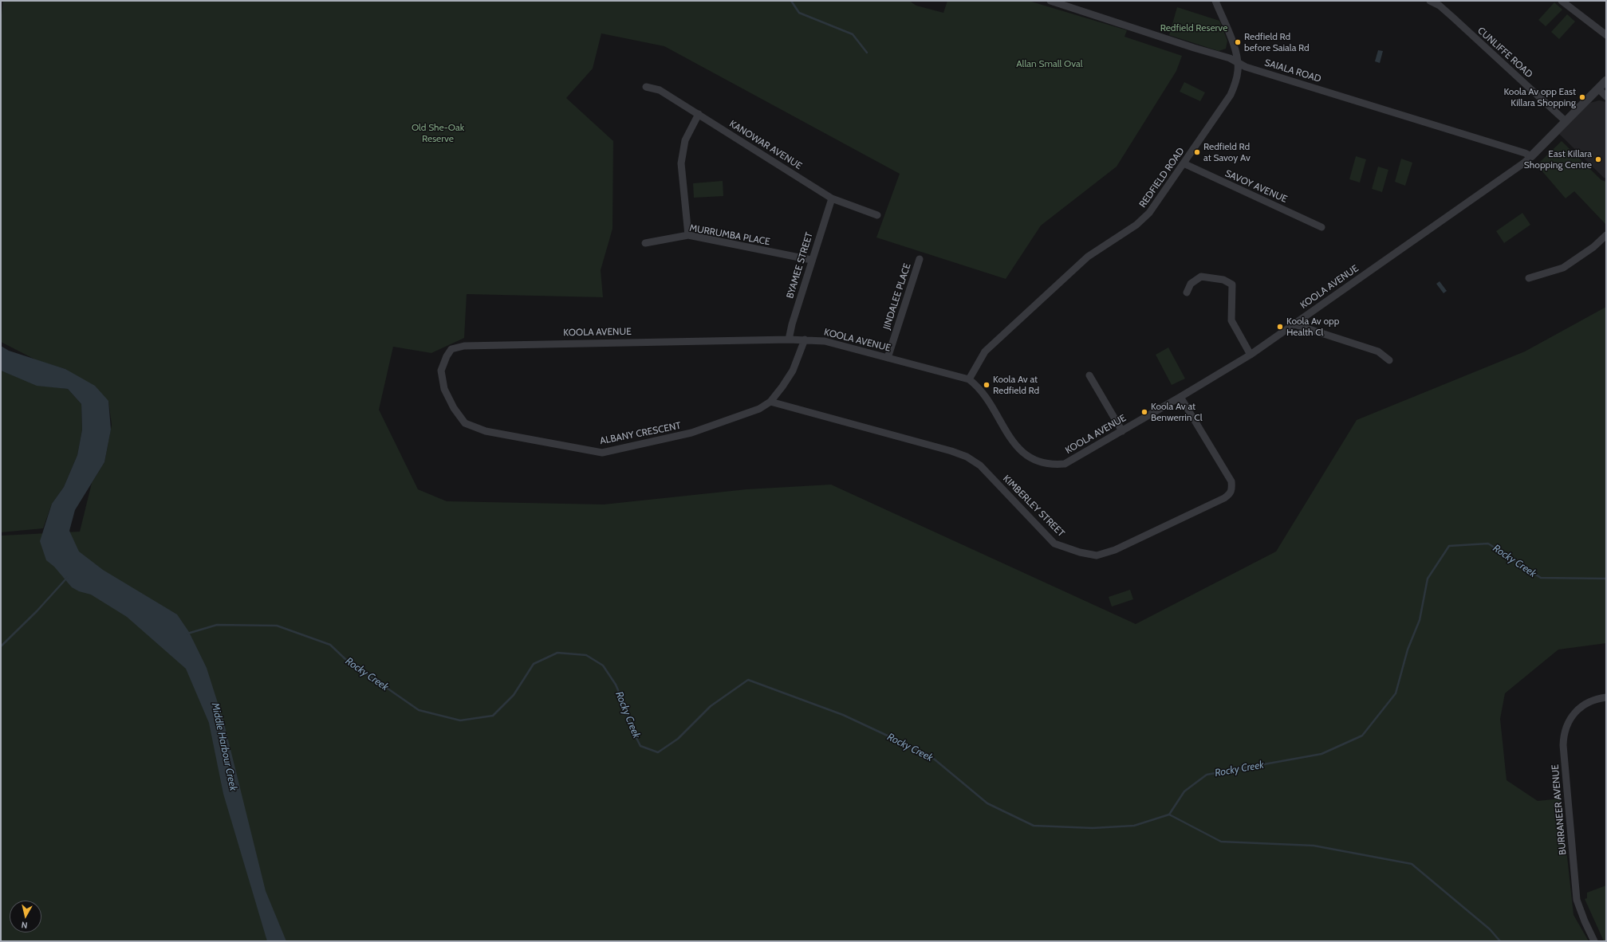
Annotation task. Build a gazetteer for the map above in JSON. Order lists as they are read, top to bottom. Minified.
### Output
{"streets":{"street":["CUNLIFFE ROAD","SAIALA ROAD","KANOWAR AVENUE","REDFIELD ROAD","SAVOY AVENUE","MURRUMBA PLACE","BYAMEE STREET","KOOLA AVENUE","JINDALEE PLACE","ALBANY CRESCENT","KIMBERLEY STREET","BURRANEER AVENUE"]},"crossings":[["CUNLIFFE ROAD","KOOLA AVENUE"],["SAIALA ROAD","REDFIELD ROAD"],["SAIALA ROAD","KOOLA AVENUE"],["KANOWAR AVENUE","BYAMEE STREET"],["REDFIELD ROAD","SAVOY AVENUE"],["REDFIELD ROAD","KOOLA AVENUE"],["MURRUMBA PLACE","BYAMEE STREET"],["BYAMEE STREET","KOOLA AVENUE"],["KOOLA AVENUE","JINDALEE PLACE"],["KOOLA AVENUE","ALBANY CRESCENT"],["KOOLA AVENUE","KIMBERLEY STREET"],["ALBANY CRESCENT","KIMBERLEY STREET"]],"water":["Rocky Creek","Middle Harbour Creek"],"parks":["Redfield Reserve","Allan Small Oval","Old She-Oak Reserve"],"places":["Redfield Rd before Saiala Rd","Koola Av opp East Killara Shopping","Redfield Rd at Savoy Av","East Killara Shopping Centre","Koola Av opp Health Cl","Koola Av at Redfield Rd","Koola Av at Benwerrin Cl"],"north":"bottom"}
